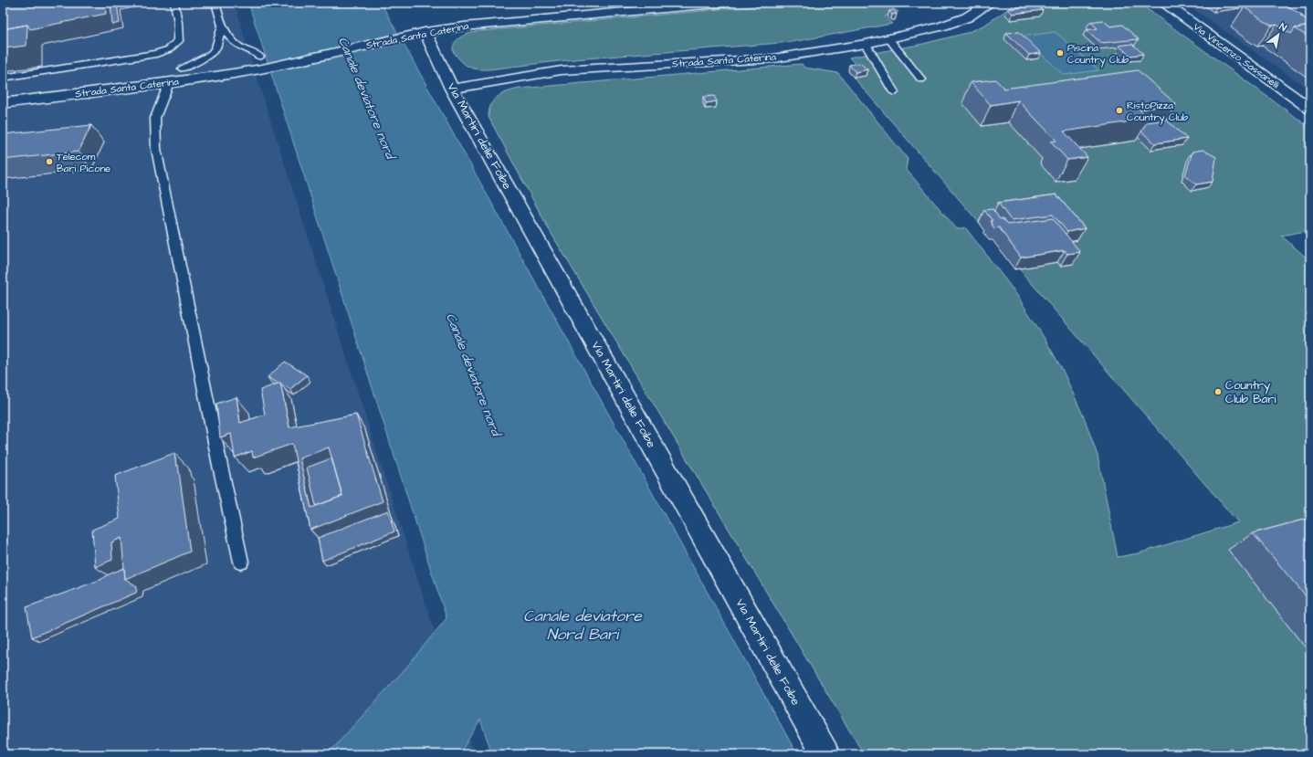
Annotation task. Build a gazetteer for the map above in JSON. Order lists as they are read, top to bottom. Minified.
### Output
{"streets":{"street":["Strada Santa Caterina","Via Vincenzo Sassanelli","Via Martiri delle Foibe"]},"crossings":[["Strada Santa Caterina","Via Martiri delle Foibe"]],"water":["Canale deviatore nord","Canale deviatore Nord Bari"],"places":["Piscina Country Club","RistoPizza Country Club","Telecom Bari Picone","Country Club Bari"],"north":"top right"}
